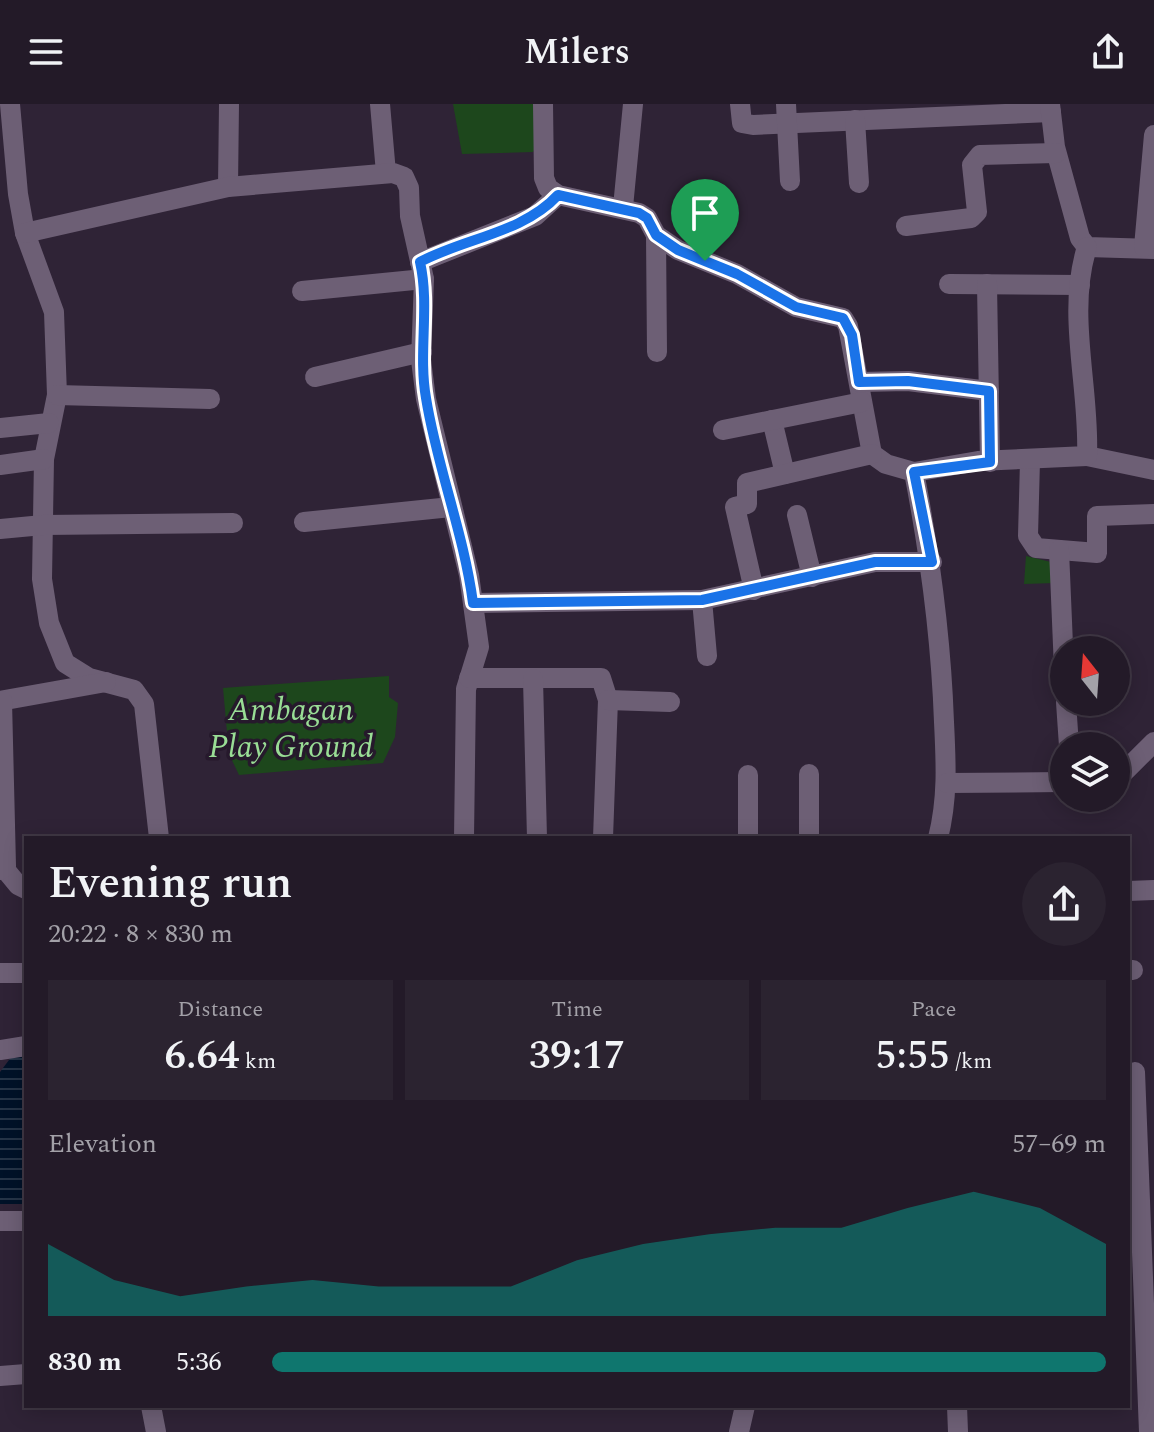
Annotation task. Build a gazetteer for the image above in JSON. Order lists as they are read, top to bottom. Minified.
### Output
{"parks":["Ambagan Play Ground"],"north":"top","page":{"header":"Milers","heading":["Evening run","20:22 · 8 × 830 m"],"stats":[["Distance","6.64 km"],["Time","39:17"],["Pace","5:55 /km"]],"chart":["Elevation","57–69 m"],"list":[{"name":"830 m","note":"5:36"}]}}
